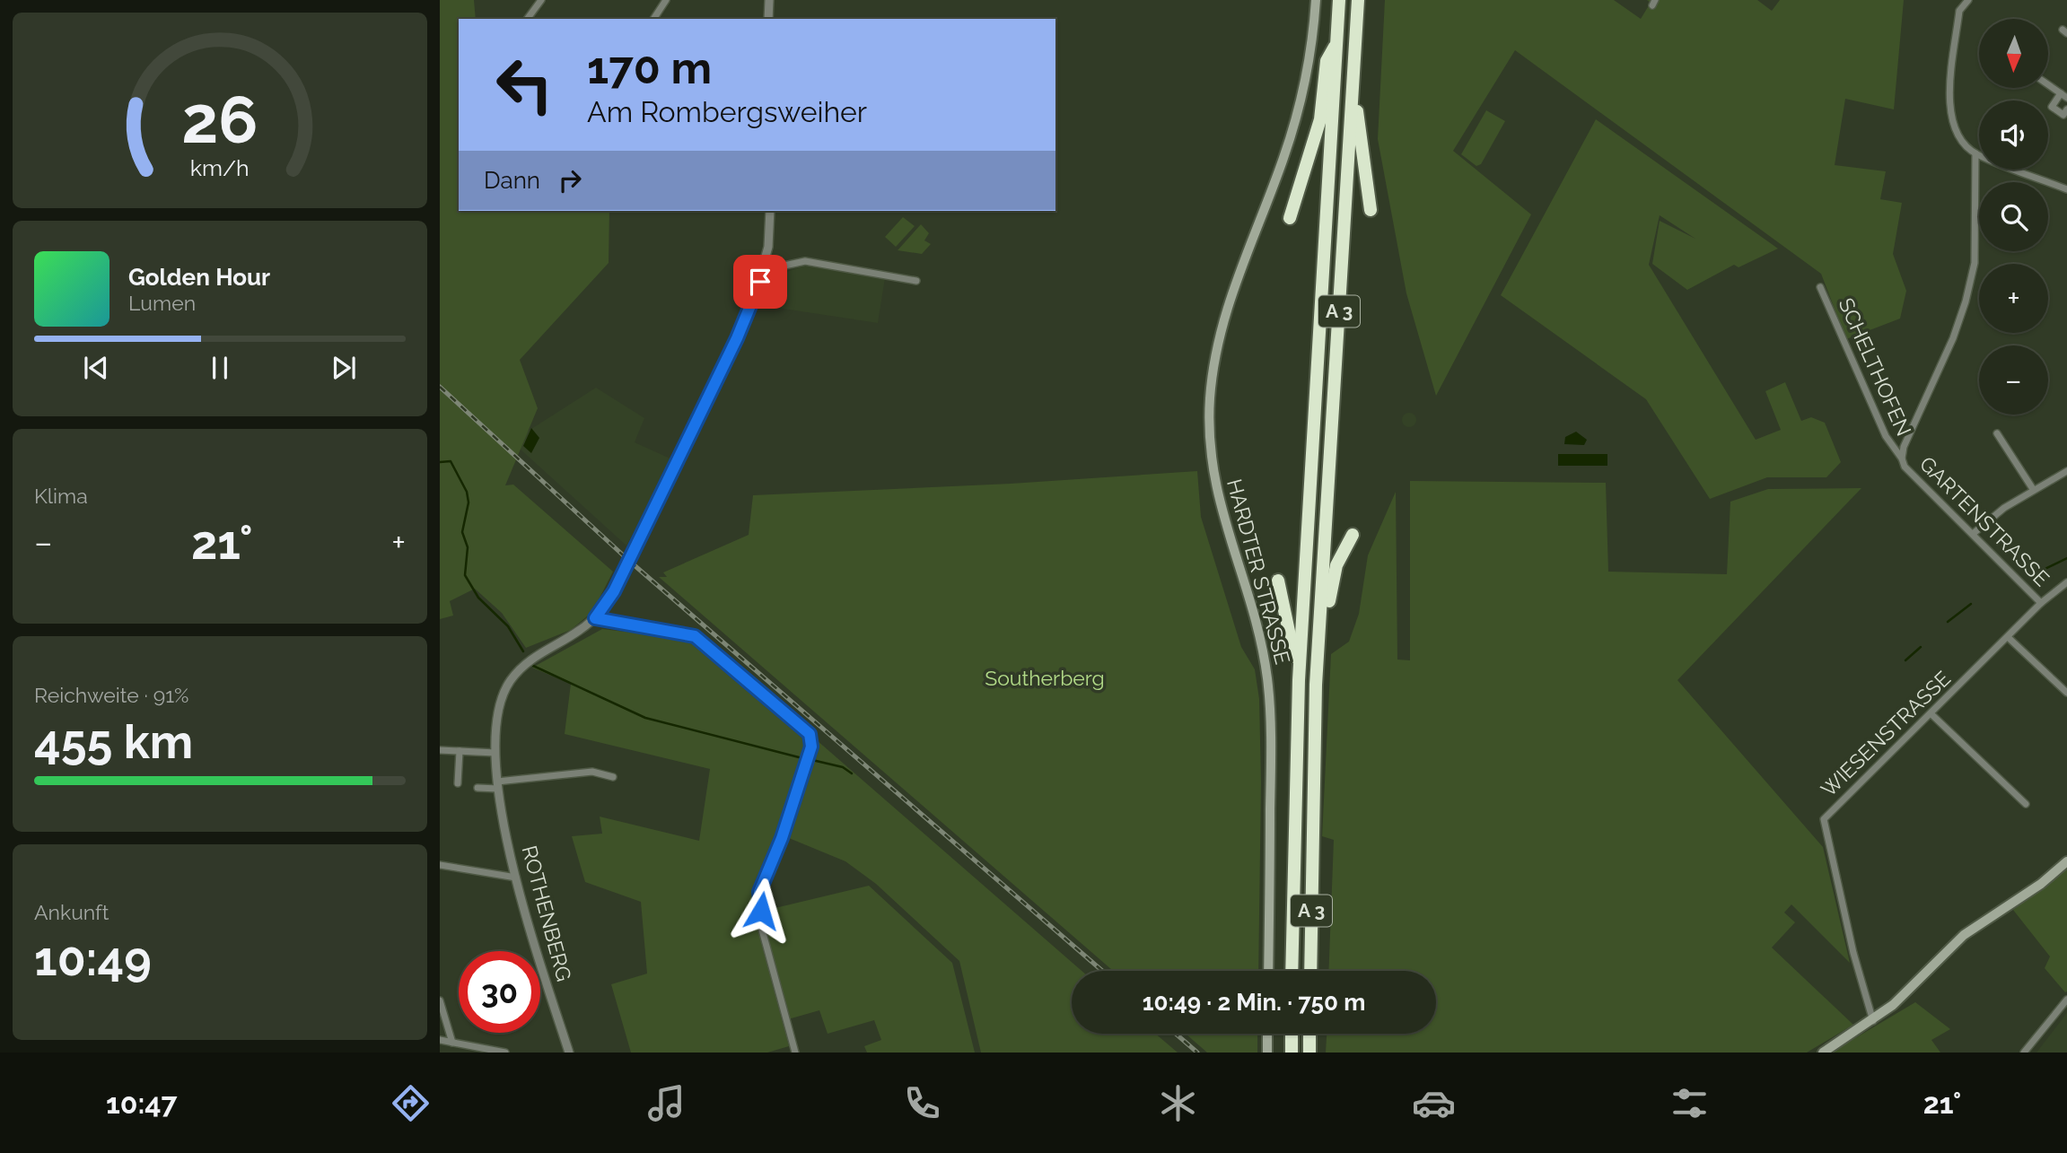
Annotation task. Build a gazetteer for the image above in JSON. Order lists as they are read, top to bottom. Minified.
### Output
{"streets":{"highway":["A 3"],"main road":["HARDTER STRASSE"],"street":["SCHELTHOFEN","GARTENSTRASSE","WIESENSTRASSE","ROTHENBERG"]},"crossings":[["SCHELTHOFEN","GARTENSTRASSE"],["GARTENSTRASSE","WIESENSTRASSE"]],"parks":["Southerberg"],"north":"bottom","page":{"map_buttons":["+","−"],"turn":["170 m","Am Rombergsweiher"],"then":"Dann","song":["Golden Hour","Lumen"],"tile":["Klima",["Reichweite · 91%","455 km"],["Ankunft","10:49"]],"heat":["−","21°","+"],"limit":"30","trip":"10:49 · 2 Min. · 750 m","tabs":["10:47","21°"],"gauge":["26","km/h"]}}
